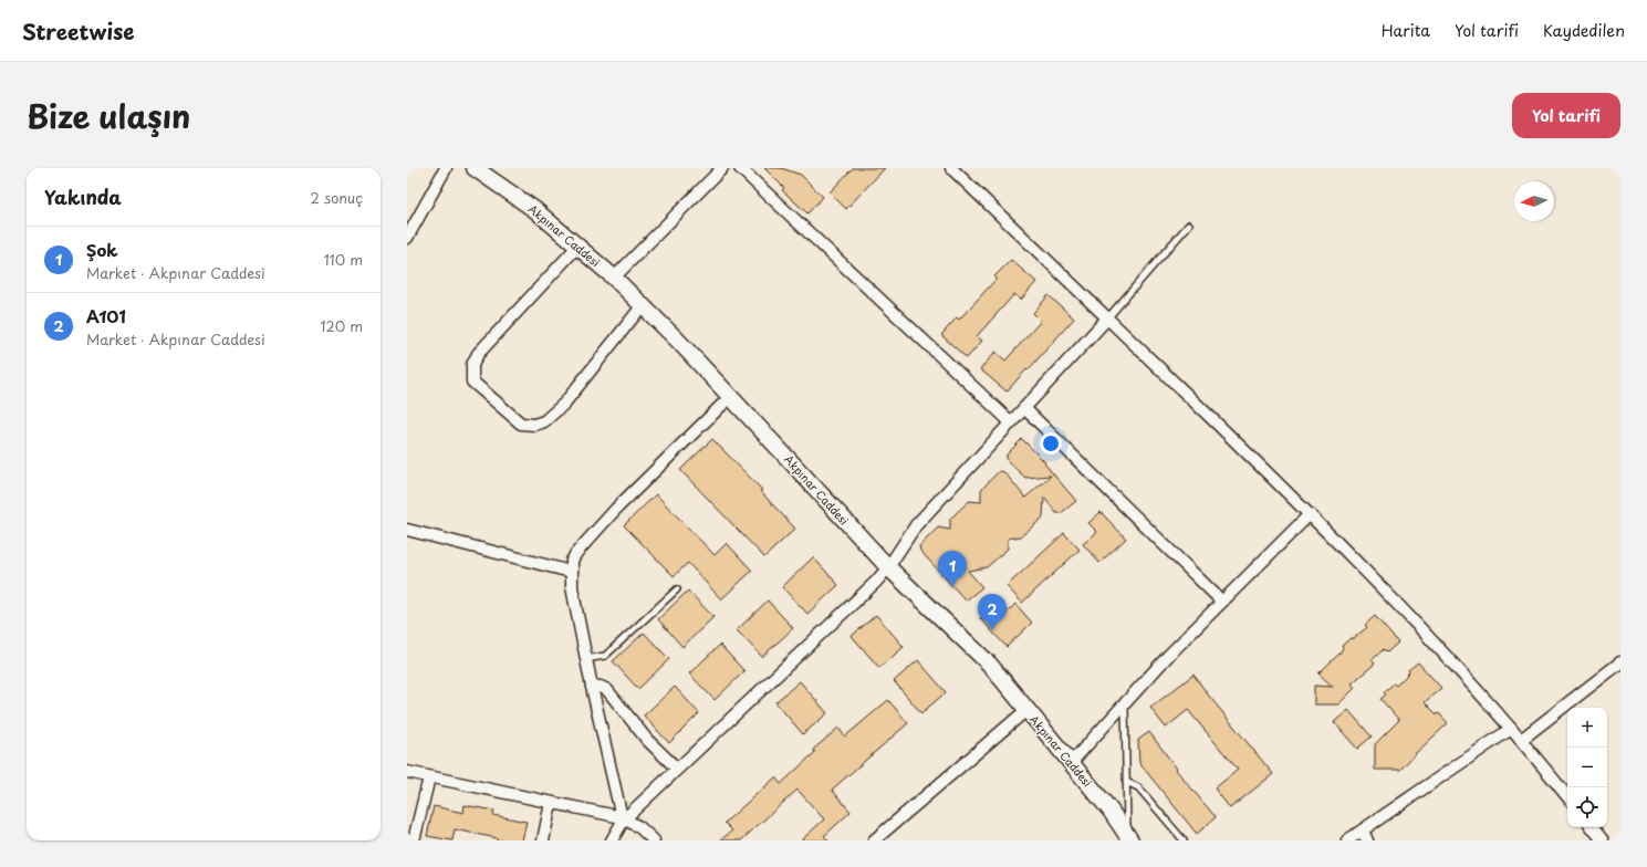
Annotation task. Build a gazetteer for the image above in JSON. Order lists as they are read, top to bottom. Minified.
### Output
{"streets":{"street":["Akpınar Caddesi"]},"north":"left","page":{"header":"Streetwise","nav":["Harita","Yol tarifi","Kaydedilen"],"title":"Bize ulaşın","buttons":"Yol tarifi","heading":["Yakında","2 sonuç"],"list":[{"mark":"1","name":"Şok","note":"Market · Akpınar Caddesi","value":"110 m"},{"mark":"2","name":"A101","note":"Market · Akpınar Caddesi","value":"120 m"}],"pins":["1","2"],"map_buttons":["+","−"]}}
